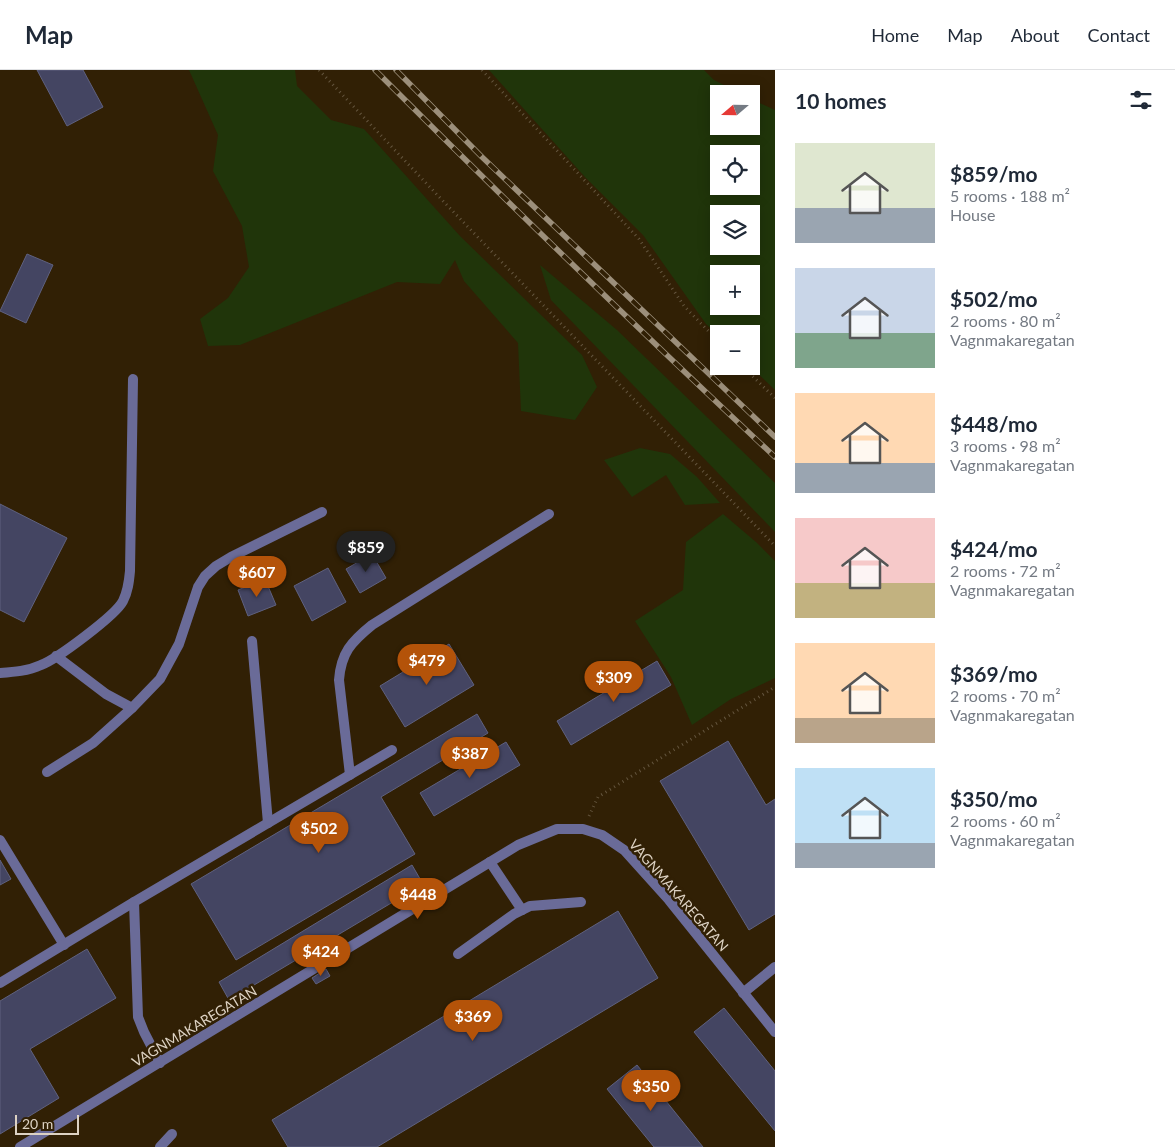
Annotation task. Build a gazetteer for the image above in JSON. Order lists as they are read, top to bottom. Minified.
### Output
{"streets":{"street":["VAGNMAKAREGATAN"]},"scale_bar":"20 m","north":"left","page":{"header":"Map","nav":["Home","Map","About","Contact"],"heading":"10 homes","map_buttons":["+","−"],"list":[{"name":"$859/mo","note":"5 rooms · 188 m² · House"},{"name":"$502/mo","note":"2 rooms · 80 m² · Vagnmakaregatan"},{"name":"$448/mo","note":"3 rooms · 98 m² · Vagnmakaregatan"},{"name":"$424/mo","note":"2 rooms · 72 m² · Vagnmakaregatan"},{"name":"$369/mo","note":"2 rooms · 70 m² · Vagnmakaregatan"},{"name":"$350/mo","note":"2 rooms · 60 m² · Vagnmakaregatan"}],"price":["$859","$607","$479","$309","$387","$502","$448","$424","$369","$350"],"scale":"20 m"}}
